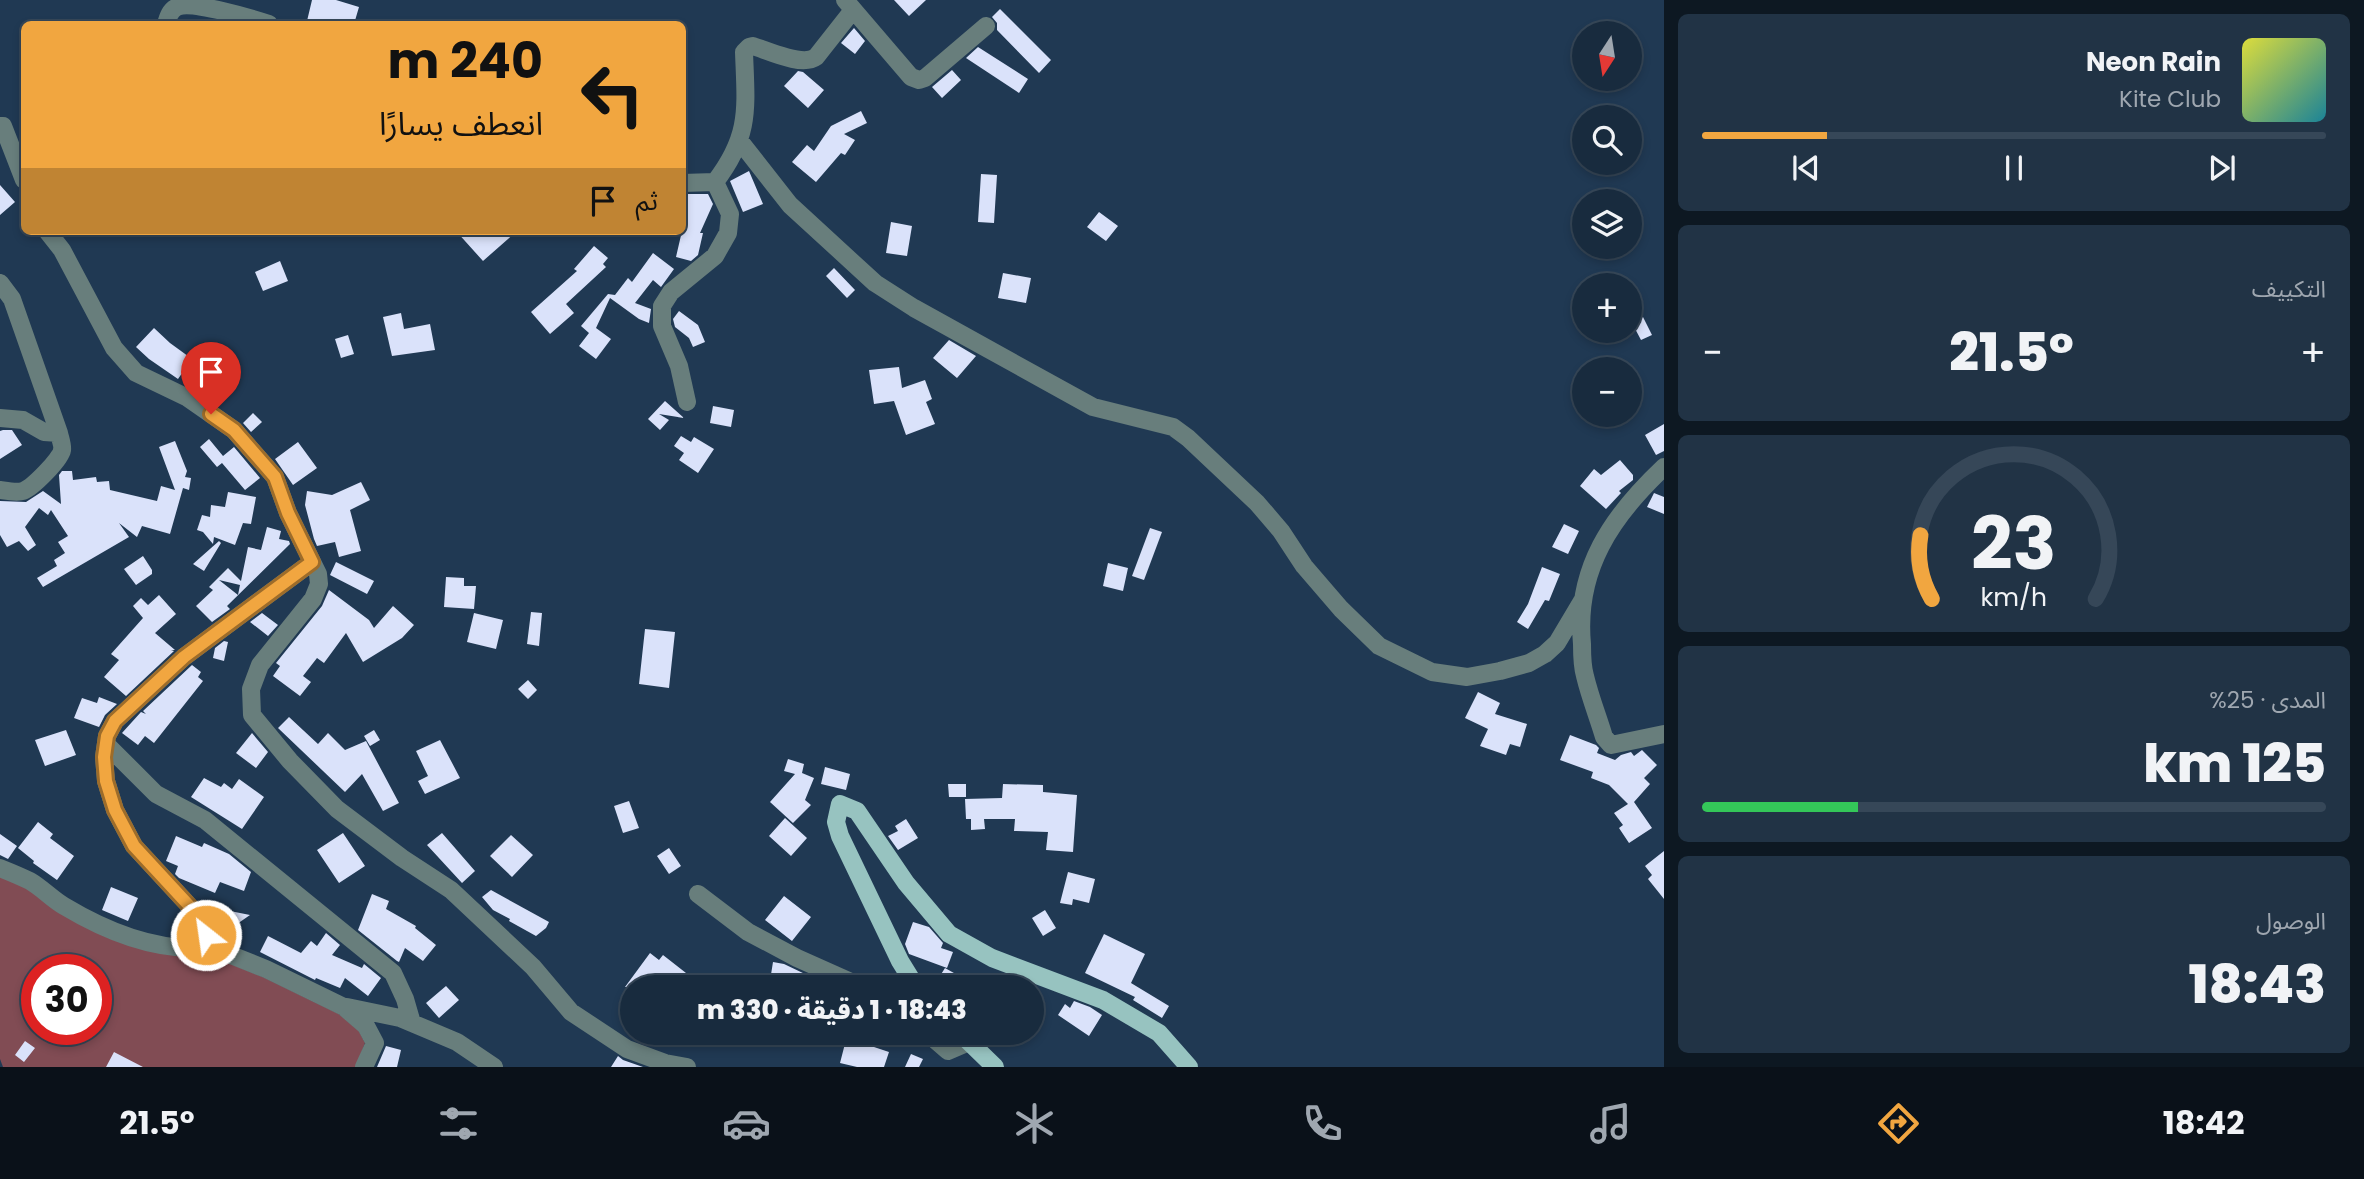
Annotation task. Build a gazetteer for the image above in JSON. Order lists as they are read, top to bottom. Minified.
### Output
{"north":"bottom","page":{"map_buttons":["+","−"],"turn":["240 m","انعطف يسارًا"],"song":["Neon Rain","Kite Club"],"then":"ثم","tile":["التكييف",["المدى · 25%","125 km"],["الوصول","18:43"]],"heat":["−","21.5°","+"],"limit":"30","trip":"18:43 · 1 دقيقة · 330 m","tabs":["18:42","21.5°"],"gauge":["23","km/h"]}}
